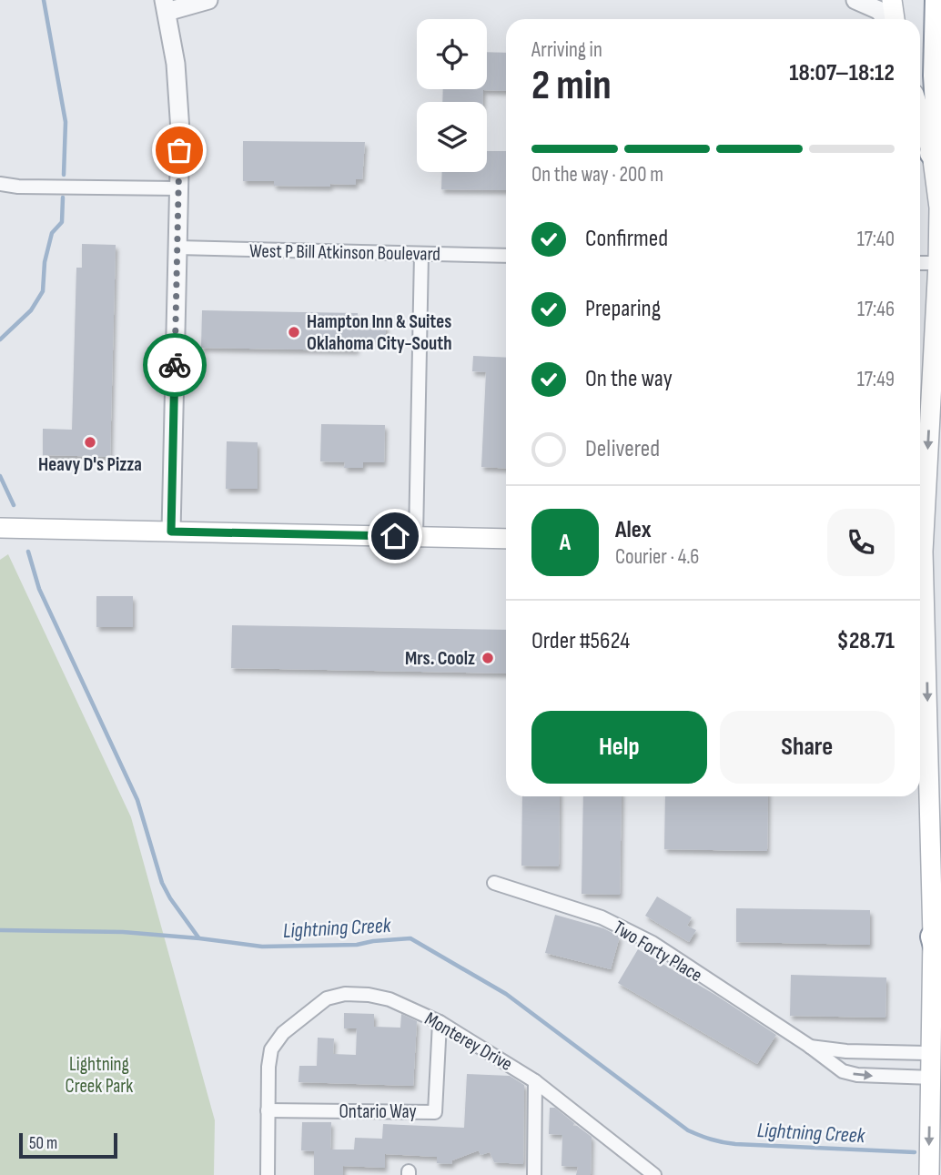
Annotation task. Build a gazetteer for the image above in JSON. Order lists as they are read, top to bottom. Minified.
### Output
{"streets":{"street":["West P Bill Atkinson Boulevard","Two Forty Place","Monterey Drive","Ontario Way"]},"crossings":[["Monterey Drive","Ontario Way"]],"water":["Lightning Creek"],"parks":["Lightning Creek Park"],"places":["Hampton Inn & Suites Oklahoma City-South","Heavy D's Pizza","Mrs. Coolz"],"scale_bar":"50 m","page":{"heading":["2 min","Arriving in","18:07–18:12"],"panel":["Alex","Courier · 4.6","Order #5624","$28.71"],"bar":"On the way · 200 m","list":[["Confirmed","17:40"],["Preparing","17:46"],["On the way","17:49"],"Delivered"],"round":"A","buttons":["Help","Share"],"scale":"50 m"}}
